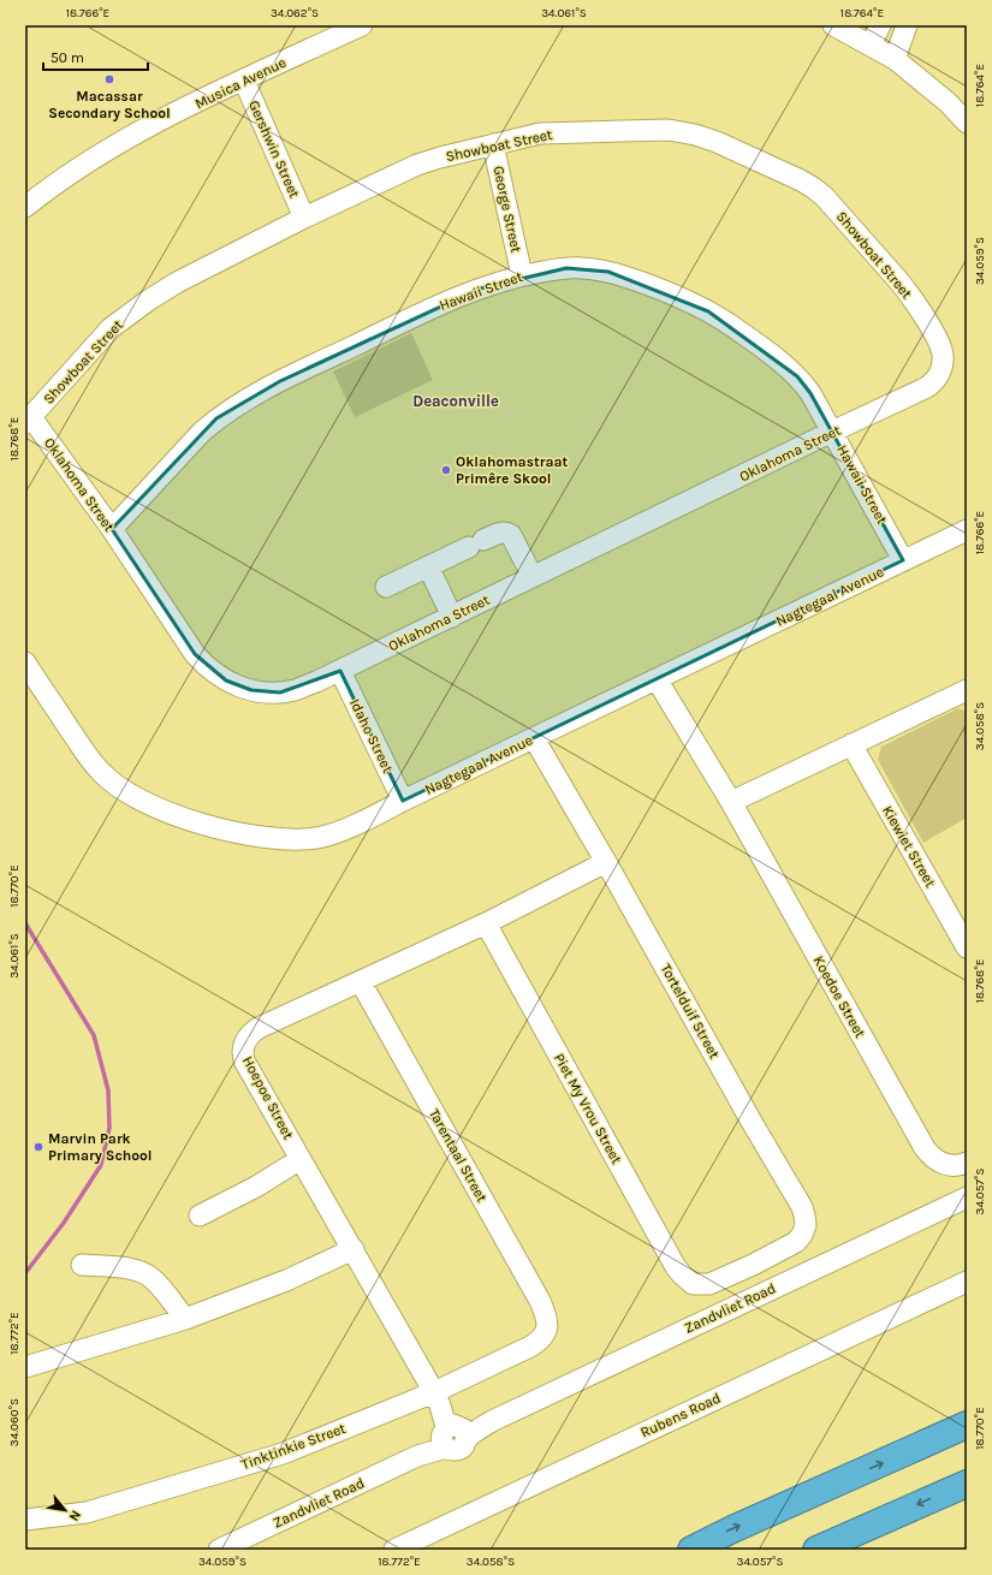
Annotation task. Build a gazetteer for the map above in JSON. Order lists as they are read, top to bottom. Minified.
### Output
{"streets":{"street":["Musica Avenue","Showboat Street","Gershwin Street","George Street","Hawaii Street","Oklahoma Street","Nagtegaal Avenue","Idaho Street","Kiewiet Street","Koedoe Street","Tortelduif Street","Hoepoe Street","Piet My Vrou Street","Tarentaal Street","Zandvliet Road","Rubens Road","Tinktinkie Street"]},"crossings":[["Musica Avenue","Gershwin Street"],["Showboat Street","Gershwin Street"],["Showboat Street","George Street"],["Showboat Street","Oklahoma Street"],["George Street","Hawaii Street"],["Hawaii Street","Oklahoma Street"],["Hawaii Street","Nagtegaal Avenue"],["Oklahoma Street","Idaho Street"],["Nagtegaal Avenue","Idaho Street"],["Nagtegaal Avenue","Koedoe Street"],["Nagtegaal Avenue","Tortelduif Street"],["Tortelduif Street","Hoepoe Street"],["Tortelduif Street","Piet My Vrou Street"],["Hoepoe Street","Piet My Vrou Street"],["Hoepoe Street","Tarentaal Street"],["Hoepoe Street","Zandvliet Road"],["Hoepoe Street","Tinktinkie Street"],["Tarentaal Street","Tinktinkie Street"]],"districts":["Deaconville"],"places":["Macassar Secondary School","Oklahomastraat Primêre Skool","Marvin Park Primary School"],"scale_bar":"50 m","north":"bottom right","coordinates":["18.766°E","34.062°S","34.061°S","18.764°E","34.059°S","18.768°E","34.058°S","18.770°E","34.057°S","18.772°E","34.060°S"]}
